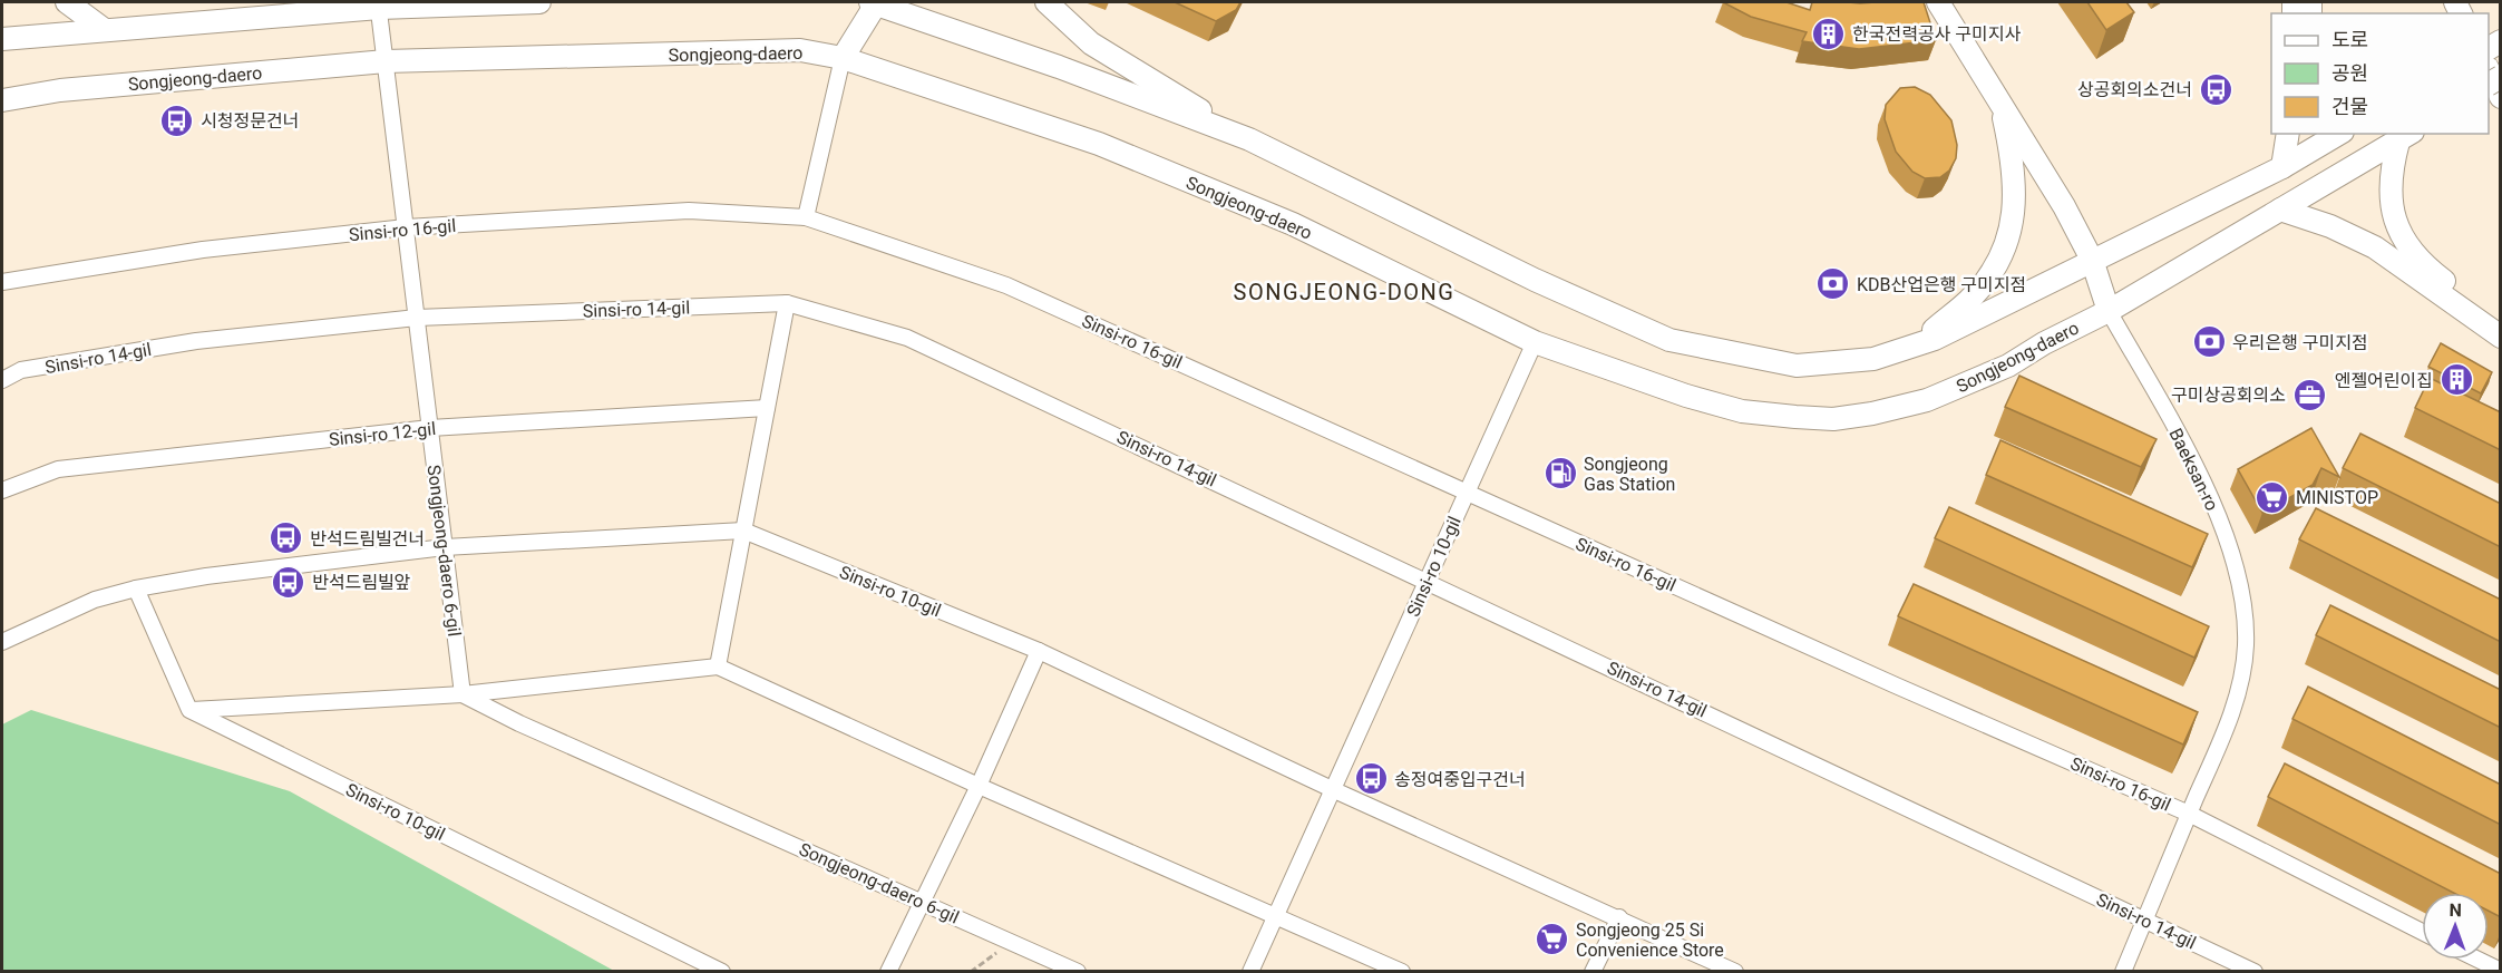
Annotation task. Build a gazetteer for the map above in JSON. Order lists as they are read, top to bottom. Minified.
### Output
{"streets":{"street":["Songjeong-daero","Sinsi-ro 16-gil","Sinsi-ro 14-gil","Sinsi-ro 12-gil","Baeksan-ro","Songjeong-daero 6-gil","Sinsi-ro 10-gil"]},"crossings":[["Songjeong-daero","Baeksan-ro"],["Songjeong-daero","Songjeong-daero 6-gil"],["Songjeong-daero","Sinsi-ro 10-gil"],["Sinsi-ro 16-gil","Baeksan-ro"],["Sinsi-ro 16-gil","Songjeong-daero 6-gil"],["Sinsi-ro 16-gil","Sinsi-ro 10-gil"],["Sinsi-ro 14-gil","Baeksan-ro"],["Sinsi-ro 14-gil","Songjeong-daero 6-gil"],["Sinsi-ro 14-gil","Sinsi-ro 10-gil"],["Sinsi-ro 12-gil","Songjeong-daero 6-gil"],["Songjeong-daero 6-gil","Sinsi-ro 10-gil"]],"districts":["SONGJEONG-DONG"],"places":{"building":["한국전력공사 구미지사","엔젤어린이집"],"bus stop":["상공회의소건너","시청정문건너","반석드림빌건너","반석드림빌앞","송정여중입구건너"],"bank":["KDB산업은행 구미지점","우리은행 구미지점"],"office":["구미상공회의소"],"fuel station":["Songjeong Gas Station"],"supermarket":["MINISTOP","Songjeong 25 Si Convenience Store"]},"legend":["도로","공원","건물"],"north":"top"}
